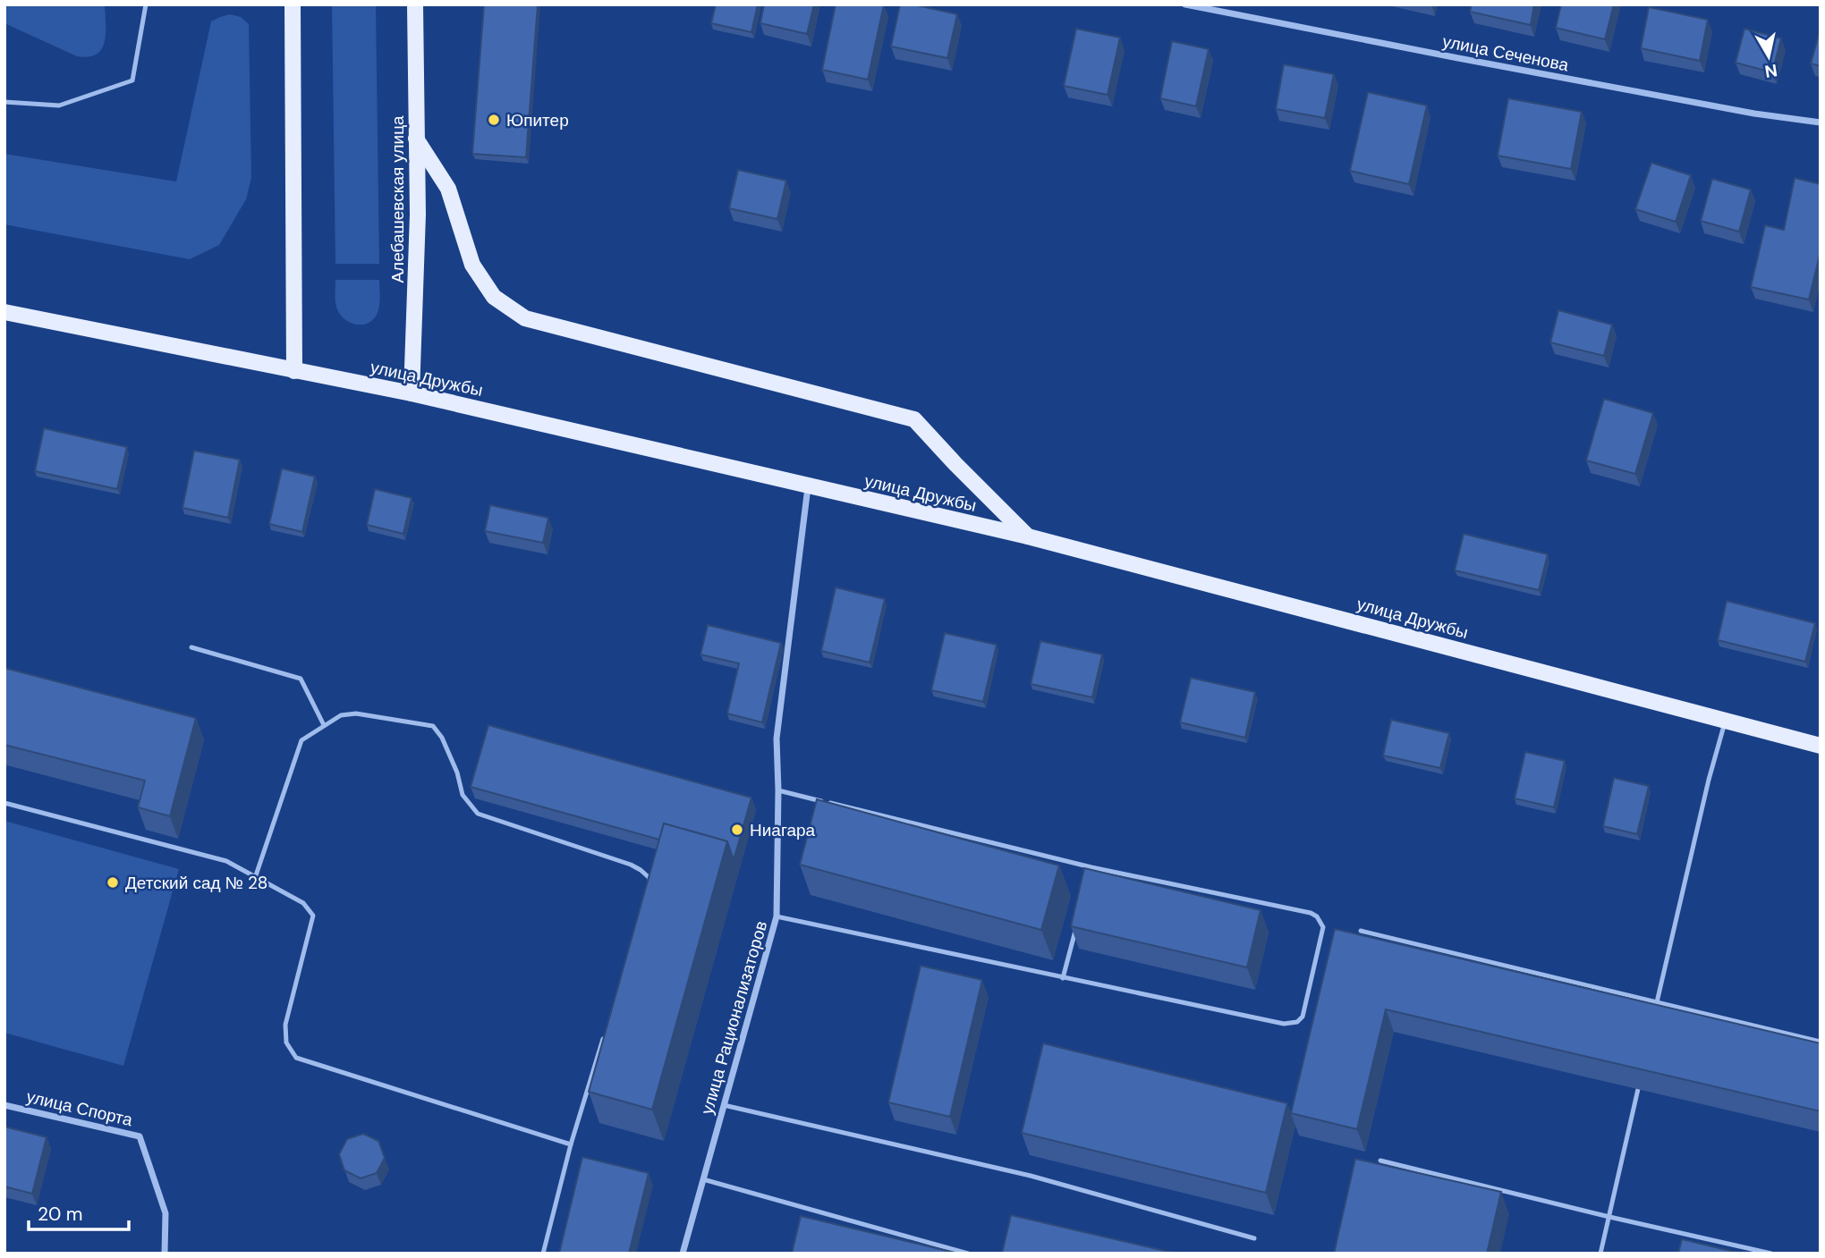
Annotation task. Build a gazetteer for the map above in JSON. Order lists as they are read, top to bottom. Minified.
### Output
{"streets":{"main road":["Алебашевская улица","улица Дружбы"],"street":["улица Сеченова","улица Рационализаторов","улица Спорта"]},"crossings":[["Алебашевская улица","улица Дружбы"],["улица Дружбы","улица Рационализаторов"]],"places":["Юпитер","Ниагара","Детский сад № 28"],"scale_bar":"20 m","north":"bottom"}
